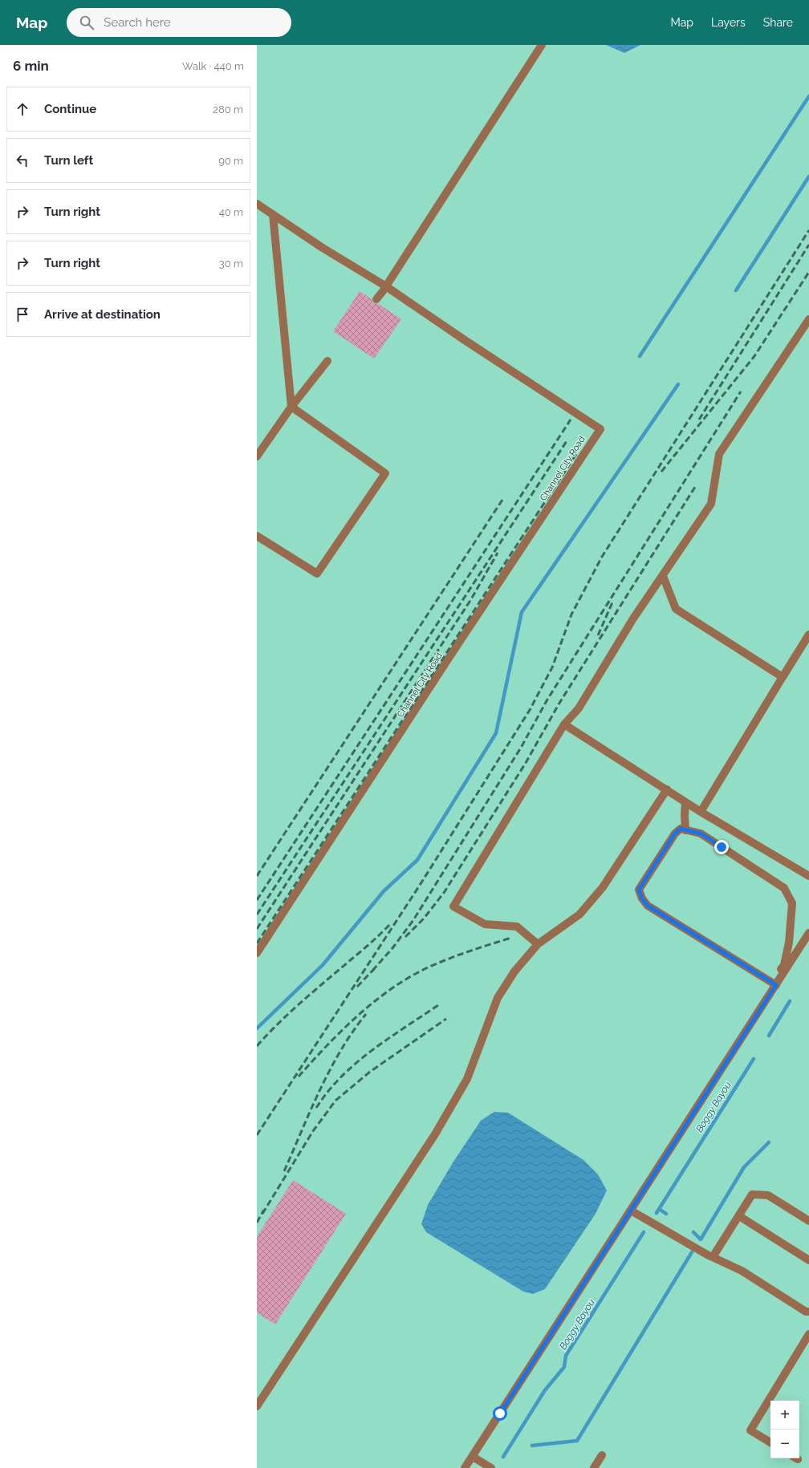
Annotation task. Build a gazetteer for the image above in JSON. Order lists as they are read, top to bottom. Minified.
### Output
{"streets":{"lane":["Channel City Road"]},"water":["Boggy Bayou"],"page":{"header":"Map","search":"Search here","nav":["Map","Layers","Share"],"heading":["6 min","Walk · 440 m"],"list":[["Continue","280 m"],["Turn left","90 m"],["Turn right","40 m"],["Turn right","30 m"],"Arrive at destination"],"map_buttons":["+","−"]}}
